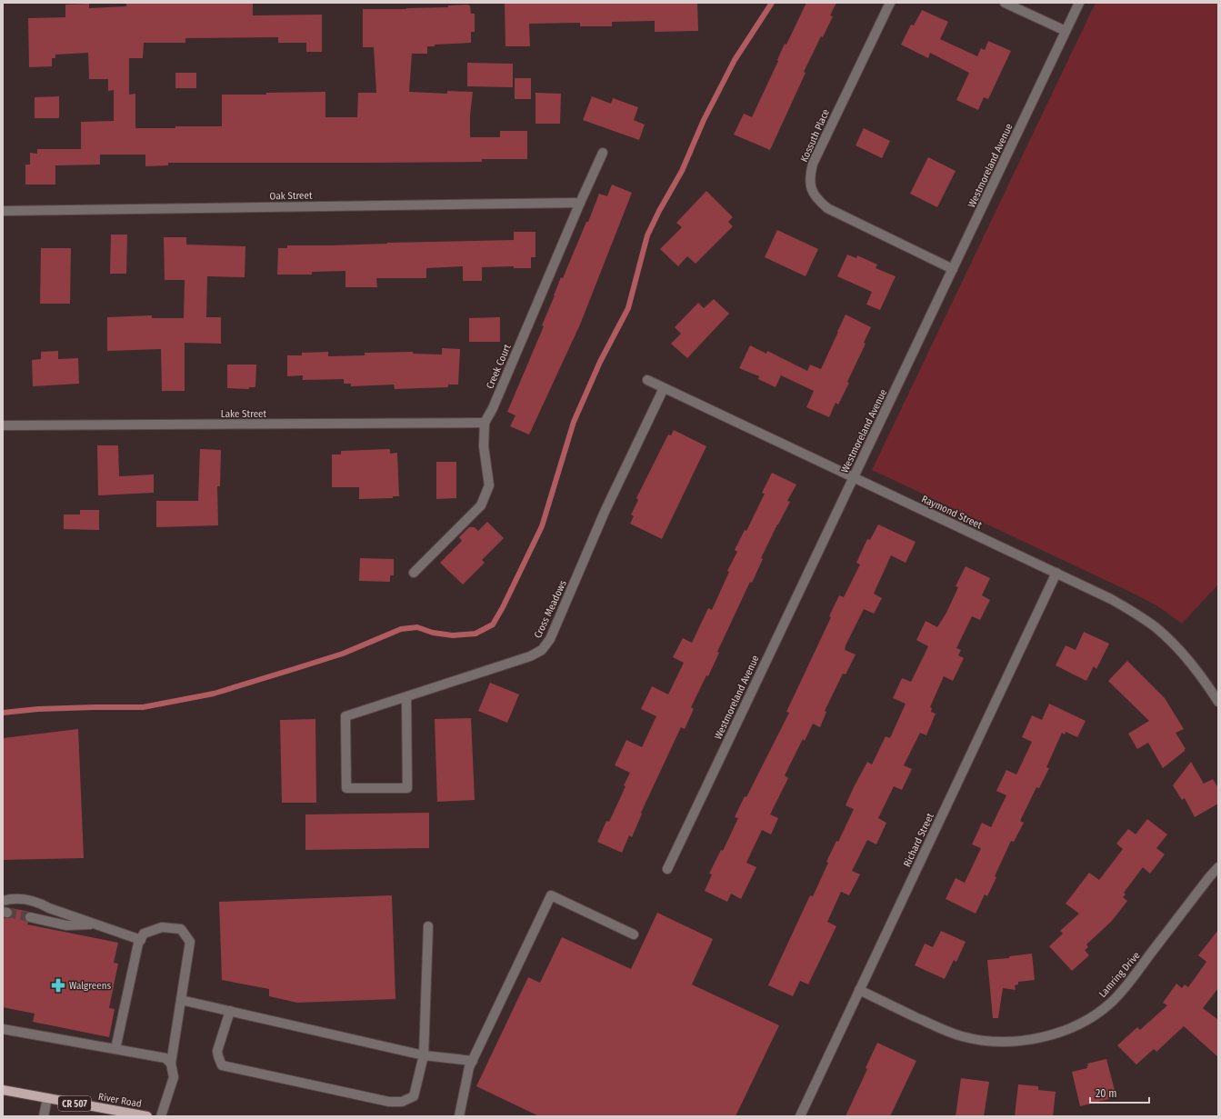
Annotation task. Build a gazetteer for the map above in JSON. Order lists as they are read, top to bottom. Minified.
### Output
{"streets":{"main road":["River Road","CR 507"],"street":["Kossuth Place","Westmoreland Avenue","Oak Street","Creek Court","Lake Street","Raymond Street","Cross Meadows","Richard Street","Lamring Drive"]},"crossings":[["Kossuth Place","Westmoreland Avenue"],["Westmoreland Avenue","Raymond Street"],["Oak Street","Creek Court"],["Creek Court","Lake Street"],["Raymond Street","Cross Meadows"],["Raymond Street","Richard Street"],["Richard Street","Lamring Drive"]],"places":{"pharmacy":["Walgreens"]},"scale_bar":"20 m"}
